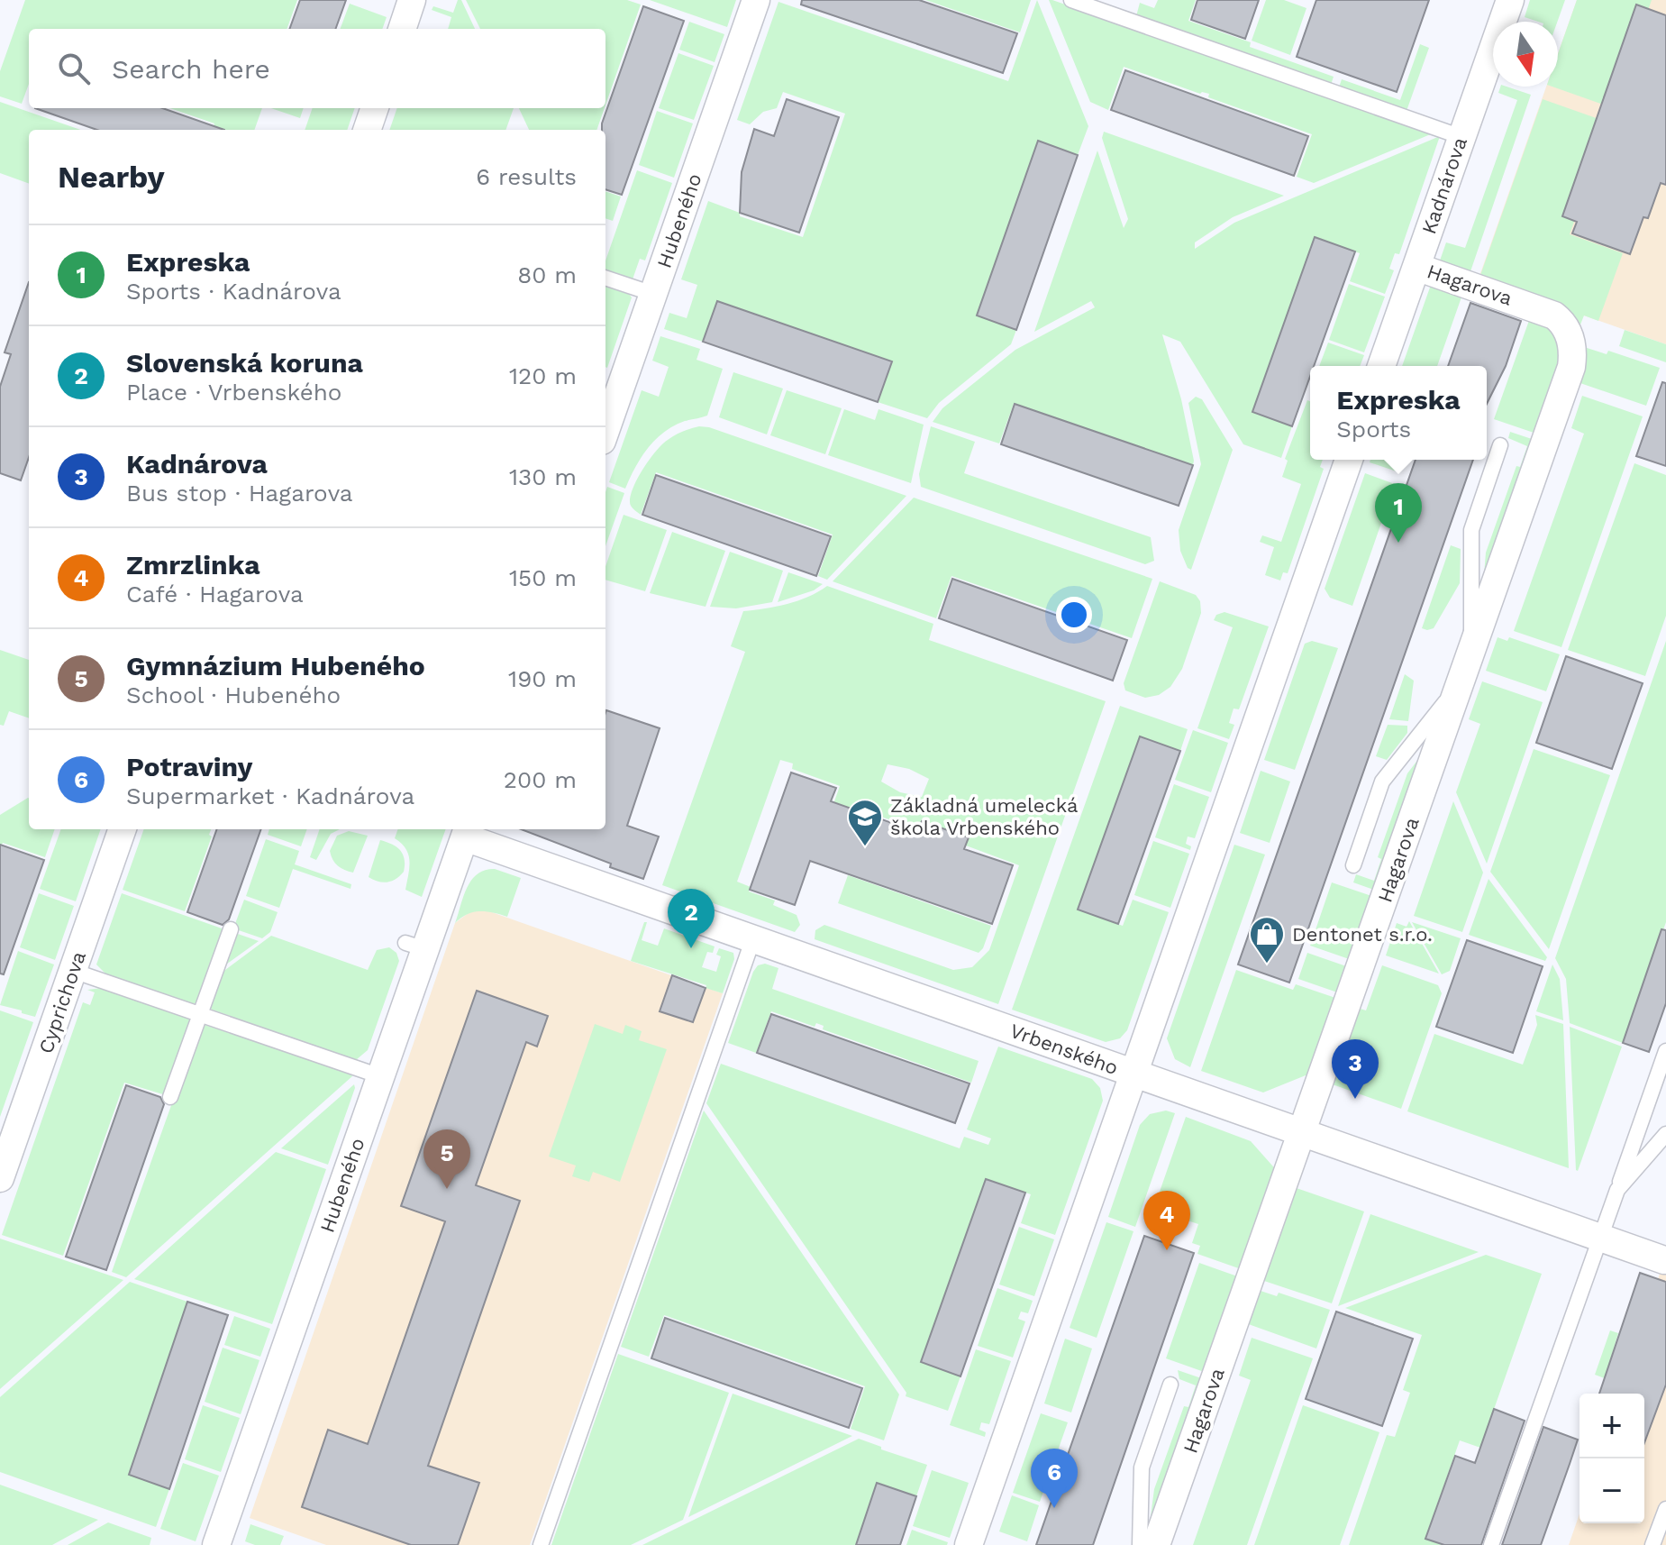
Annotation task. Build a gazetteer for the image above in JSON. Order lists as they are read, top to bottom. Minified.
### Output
{"streets":{"street":["Kadnárova","Hubeného","Hagarova","Cyprichova","Vrbenského"]},"crossings":[["Kadnárova","Hagarova"],["Hubeného","Vrbenského"],["Hagarova","Vrbenského"]],"places":{"school or university":["Základná umelecká škola Vrbenského"],"shop":["Dentonet s.r.o."]},"north":"bottom","page":{"search":"Search here","heading":["Nearby","6 results"],"list":[{"mark":"1","name":"Expreska","note":"Sports · Kadnárova","value":"80 m"},{"mark":"2","name":"Slovenská koruna","note":"Place · Vrbenského","value":"120 m"},{"mark":"3","name":"Kadnárova","note":"Bus stop · Hagarova","value":"130 m"},{"mark":"4","name":"Zmrzlinka","note":"Café · Hagarova","value":"150 m"},{"mark":"5","name":"Gymnázium Hubeného","note":"School · Hubeného","value":"190 m"},{"mark":"6","name":"Potraviny","note":"Supermarket · Kadnárova","value":"200 m"}],"popup":["Expreska","Sports"],"pins":["1","2","3","5","4","6"],"map_buttons":["+","−"]}}
